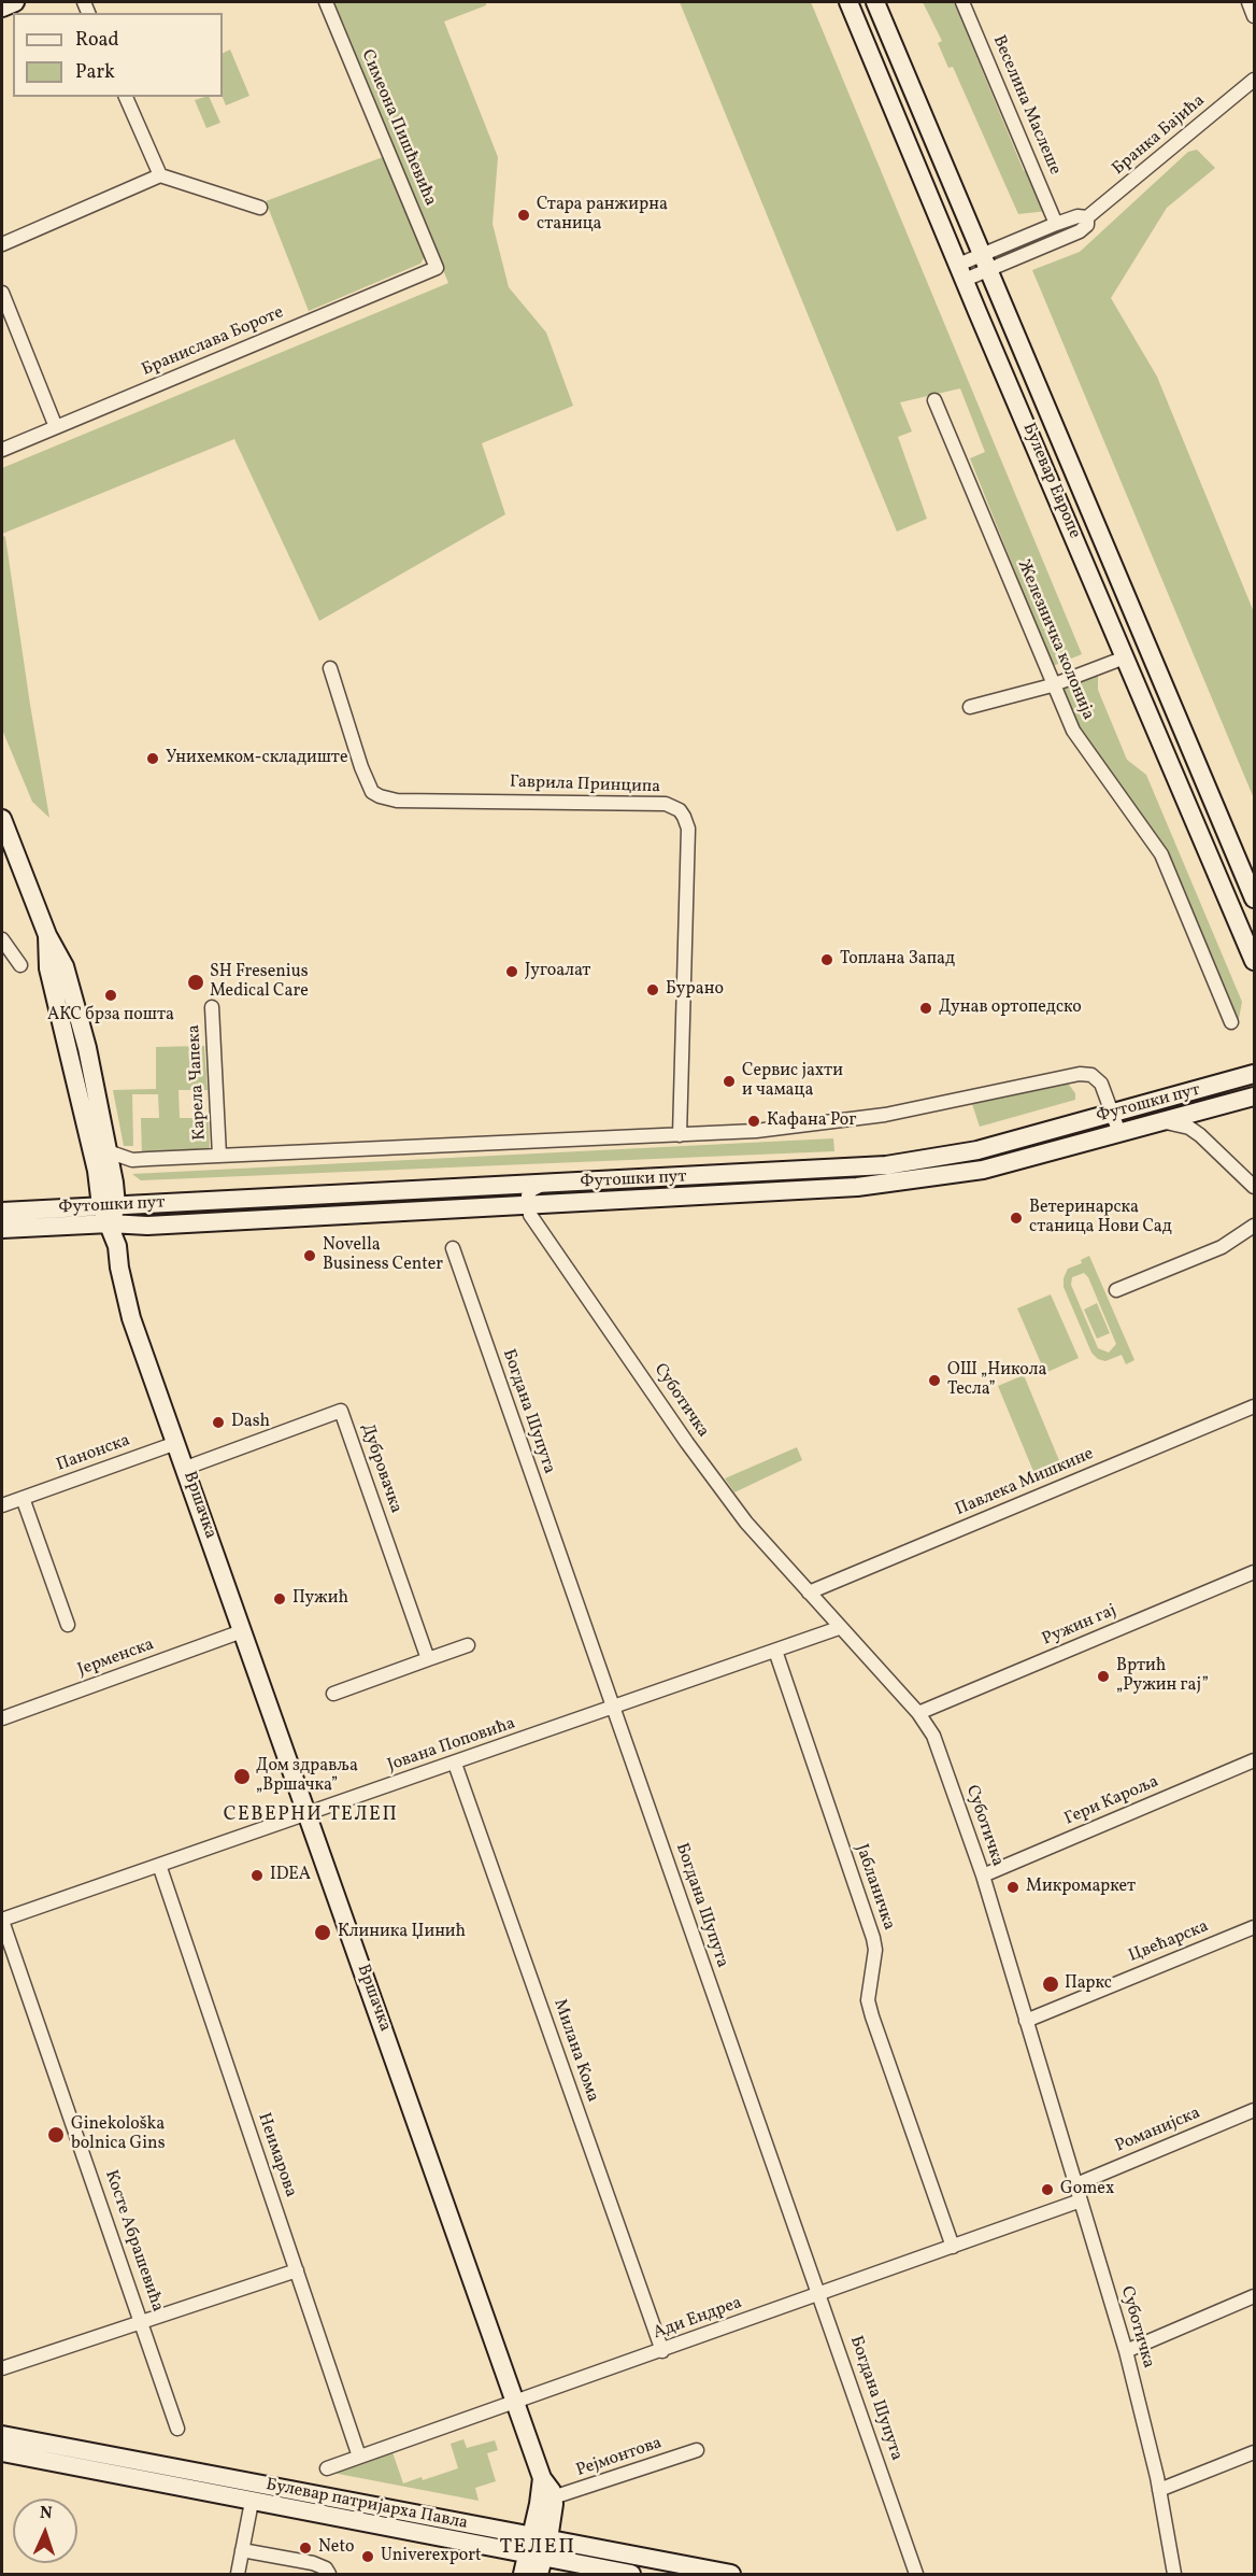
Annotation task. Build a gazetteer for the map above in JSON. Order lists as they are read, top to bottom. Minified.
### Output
{"streets":{"main road":["Булевар Европе","Футошки пут","Вршачка","Булевар патријарха Павла"],"street":["Веселина Маслеше","Симеона Пишћевића","Бранка Бајића","Бранислава Бороте","Железничка колонија","Гаврила Принципа","Карела Чапека","Суботичка","Богдана Шупута","Панонска","Дубровачка","Павлека Мишкине","Ружин гај","Јерменска","Јована Поповића","Гери Кароља","Јабланичка","Цвећарска","Милана Кома","Романијска","Неимарова","Косте Абрашевића","Ади Ендреа","Рејмонтова"]},"crossings":[["Веселина Маслеше","Бранка Бајића"],["Симеона Пишћевића","Бранислава Бороте"],["Бранка Бајића","Булевар Европе"],["Футошки пут","Суботичка"],["Футошки пут","Вршачка"],["Суботичка","Павлека Мишкине"],["Суботичка","Ружин гај"],["Суботичка","Јована Поповића"],["Суботичка","Гери Кароља"],["Суботичка","Цвећарска"],["Суботичка","Романијска"],["Суботичка","Ади Ендреа"],["Богдана Шупута","Јована Поповића"],["Богдана Шупута","Ади Ендреа"],["Панонска","Вршачка"],["Дубровачка","Вршачка"],["Вршачка","Јерменска"],["Вршачка","Јована Поповића"],["Вршачка","Ади Ендреа"],["Вршачка","Рејмонтова"],["Јована Поповића","Јабланичка"],["Јована Поповића","Милана Кома"],["Јована Поповића","Неимарова"],["Јована Поповића","Косте Абрашевића"],["Јабланичка","Ади Ендреа"],["Милана Кома","Ади Ендреа"],["Неимарова","Ади Ендреа"]],"districts":["СЕВЕРНИ ТЕЛЕП","ТЕЛЕП"],"places":["Стара ранжирна станица","Унихемком-складиште","Топлана Запад","Југоалат","SH Fresenius Medical Care","Бурано","АКС брза пошта","Дунав ортопедско","Сервис јахти и чамаца","Кафана Рог","Ветеринарска станица Нови Сад","Novella Business Center","ОШ „Никола Тесла”","Dash","Пужић","Вртић „Ружин гај”","Дом здравља „Вршачка”","IDEA","Микромаркет","Клиника Џинић","Паркс","Ginekološka bolnica Gins","Gomex","Neto","Univerexport"],"legend":["Road","Park"],"north":"top"}
